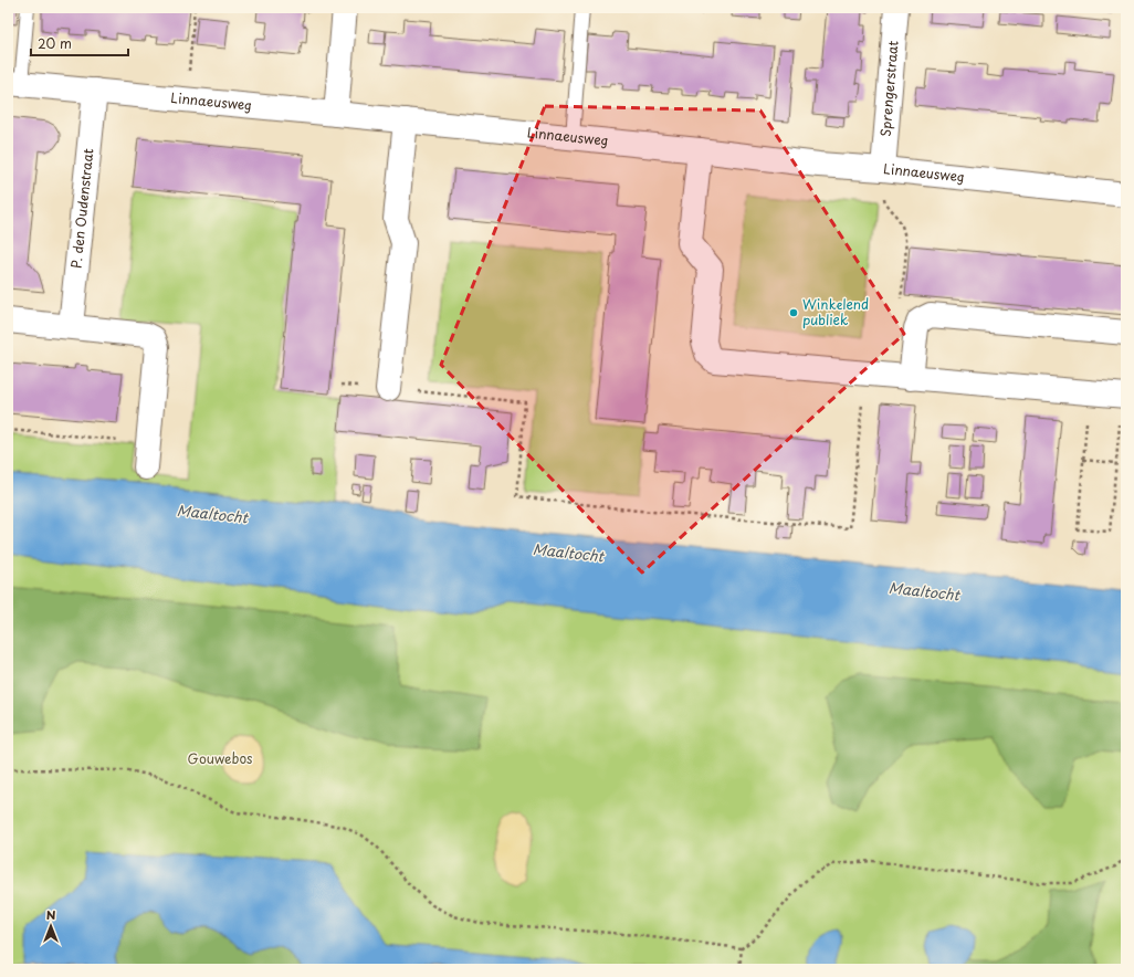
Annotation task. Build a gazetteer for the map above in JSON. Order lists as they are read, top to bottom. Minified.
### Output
{"streets":{"street":["Sprengerstraat","Linnaeusweg","P. den Oudenstraat"]},"crossings":[["Sprengerstraat","Linnaeusweg"],["Linnaeusweg","P. den Oudenstraat"]],"water":["Maaltocht"],"parks":["Gouwebos"],"places":["Winkelend publiek"],"scale_bar":"20 m","north":"top"}
